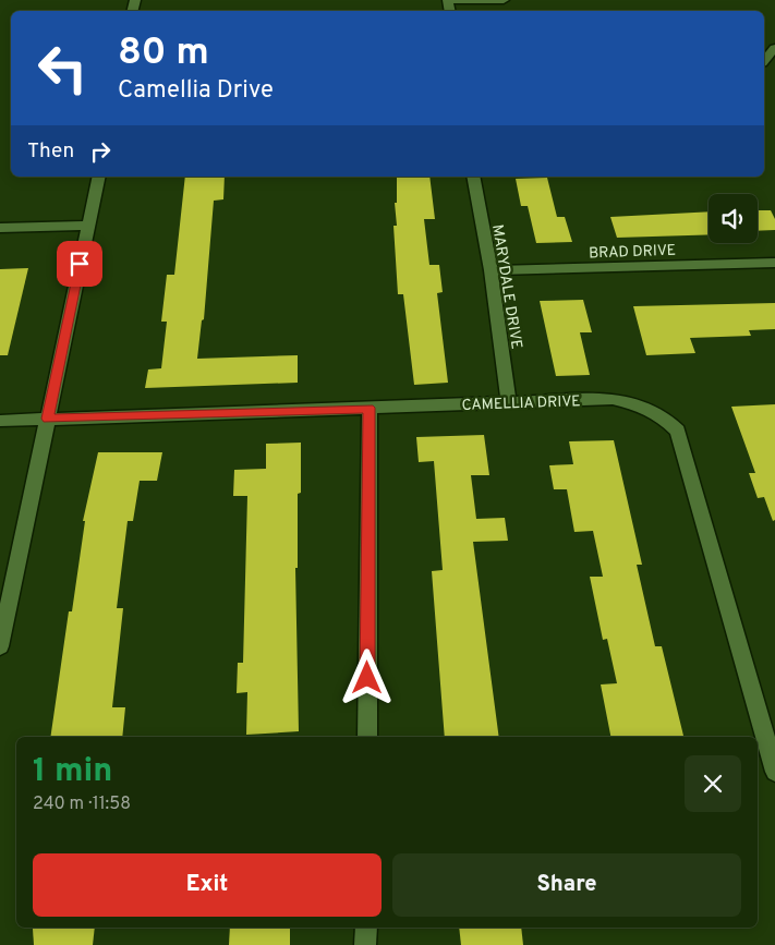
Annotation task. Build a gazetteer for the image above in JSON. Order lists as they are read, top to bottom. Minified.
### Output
{"streets":{"street":["BRAD DRIVE","MARYDALE DRIVE","CAMELLIA DRIVE"]},"crossings":[["BRAD DRIVE","MARYDALE DRIVE"],["MARYDALE DRIVE","CAMELLIA DRIVE"]],"page":{"turn":["80 m","Camellia Drive"],"then":"Then","heading":["1 min","240 m · 11:58"],"buttons":["Exit","Share"]}}
